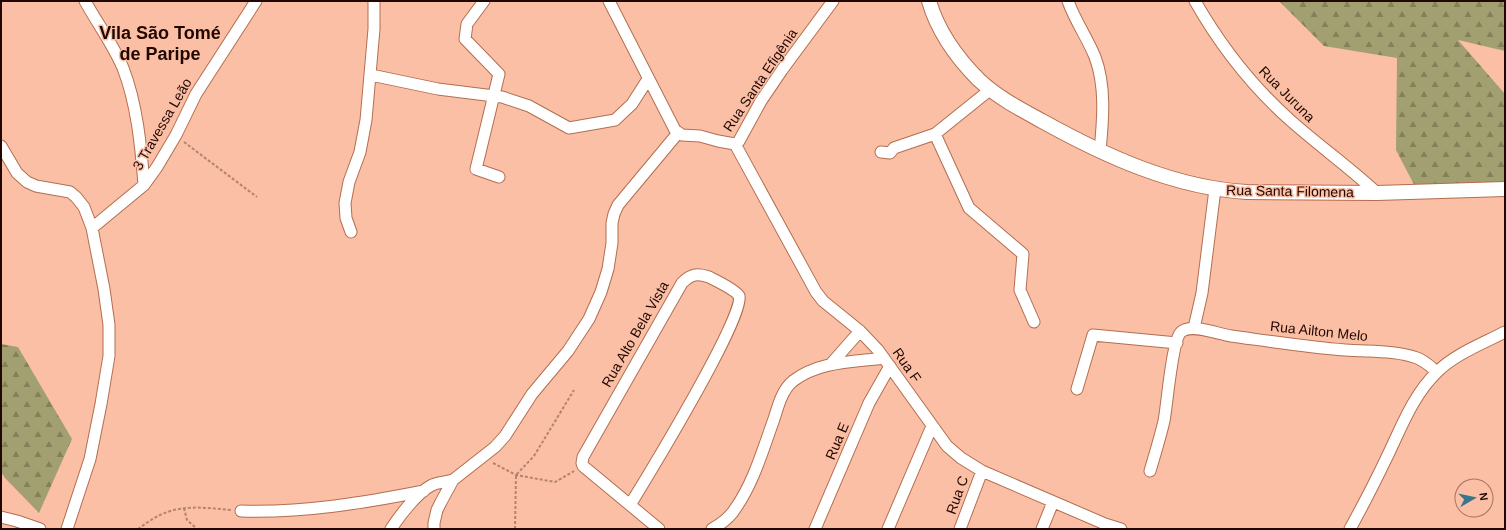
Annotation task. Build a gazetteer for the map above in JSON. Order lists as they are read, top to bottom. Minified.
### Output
{"streets":{"main road":["Rua Santa Filomena"],"street":["Rua Santa Efigênia","Rua Juruna","3 Travessa Leão","Rua Ailton Melo","Rua Alto Bela Vista","Rua F","Rua E","Rua C"]},"crossings":[["Rua Santa Efigênia","Rua F"],["Rua Juruna","Rua Santa Filomena"],["Rua F","Rua E"],["Rua F","Rua C"]],"districts":["Vila São Tomé de Paripe"],"north":"right"}
